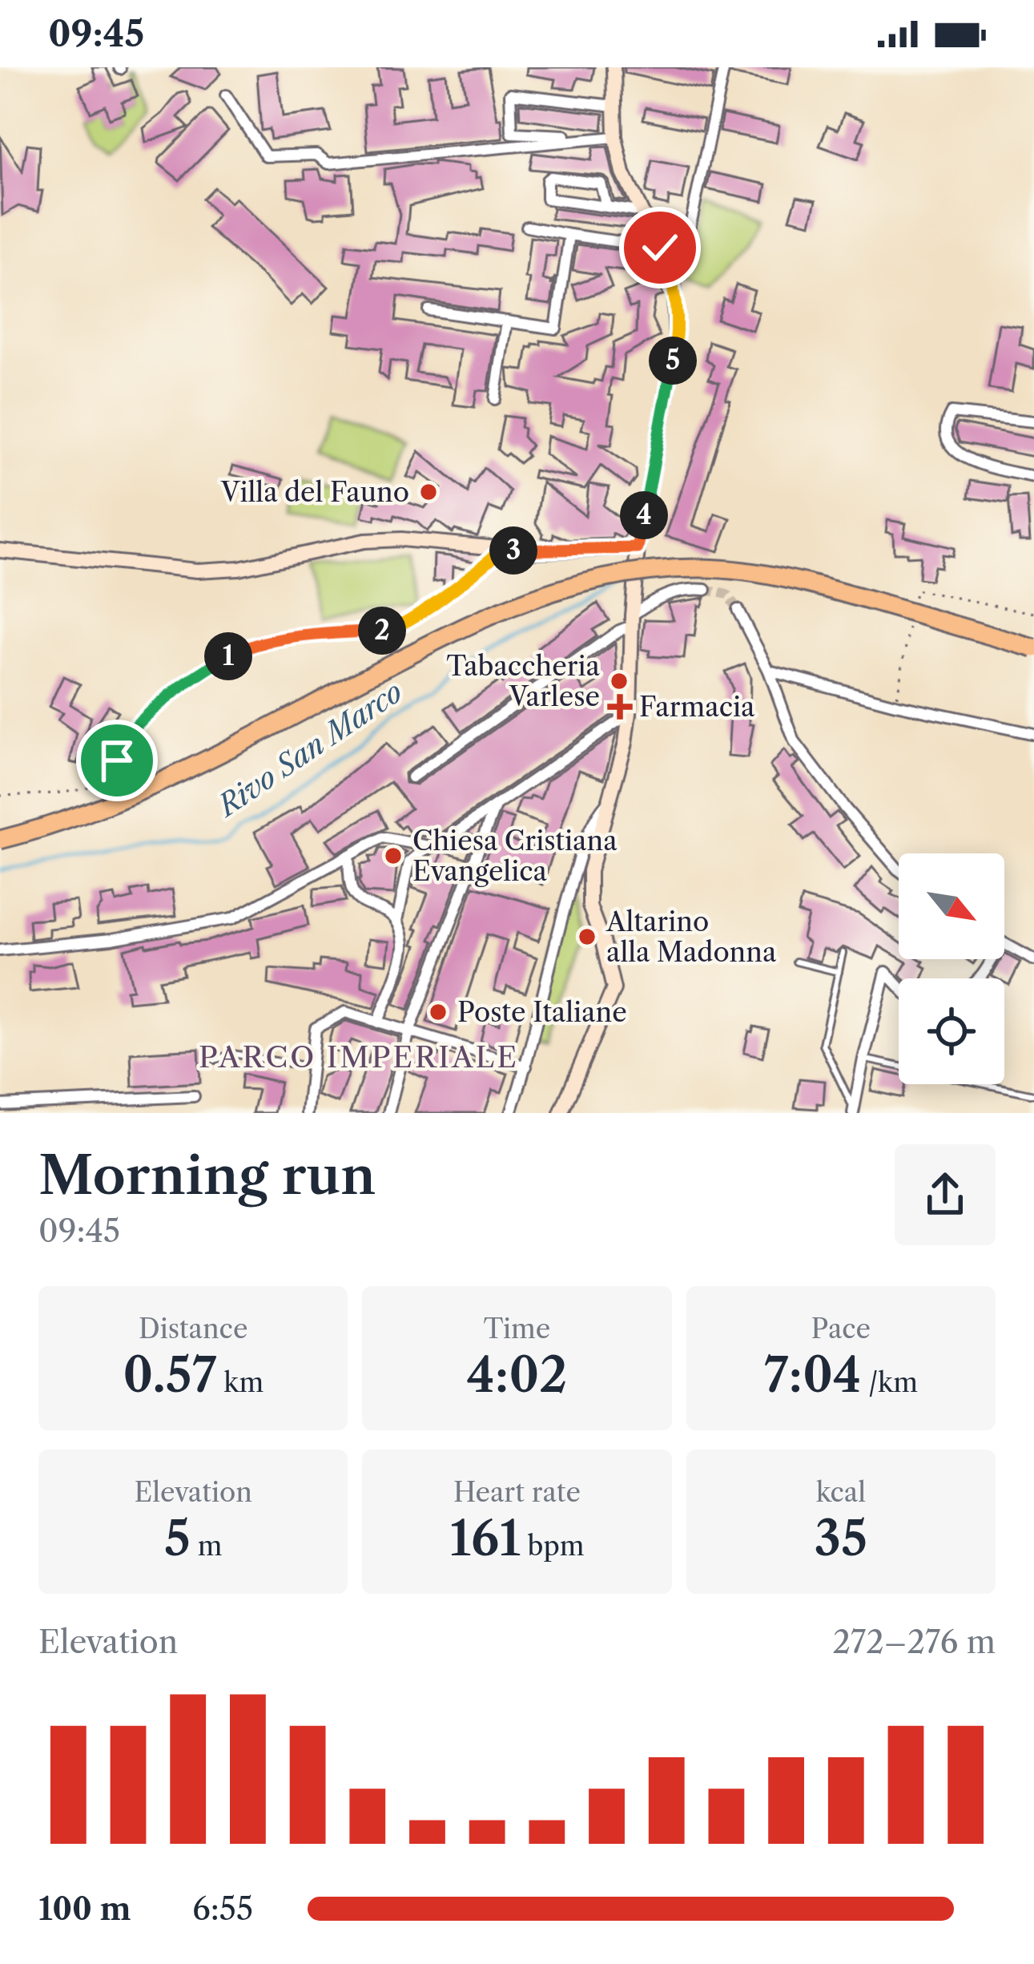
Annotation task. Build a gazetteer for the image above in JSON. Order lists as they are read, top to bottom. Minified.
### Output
{"districts":["PARCO IMPERIALE"],"water":["Rivo San Marco"],"places":{"other":["Villa del Fauno","Tabaccheria Varlese","Chiesa Cristiana Evangelica","Altarino alla Madonna","Poste Italiane"],"health":["Farmacia"]},"north":"bottom right","page":{"status":"09:45","pins":["5","4","3","2","1"],"heading":["Morning run","09:45"],"stats":[["Distance","0.57 km"],["Time","4:02"],["Pace","7:04 /km"],["Elevation","5 m"],["Heart rate","161 bpm"],["kcal","35"]],"chart":["Elevation","272–276 m"],"list":[{"name":"100 m","note":"6:55"}]}}
